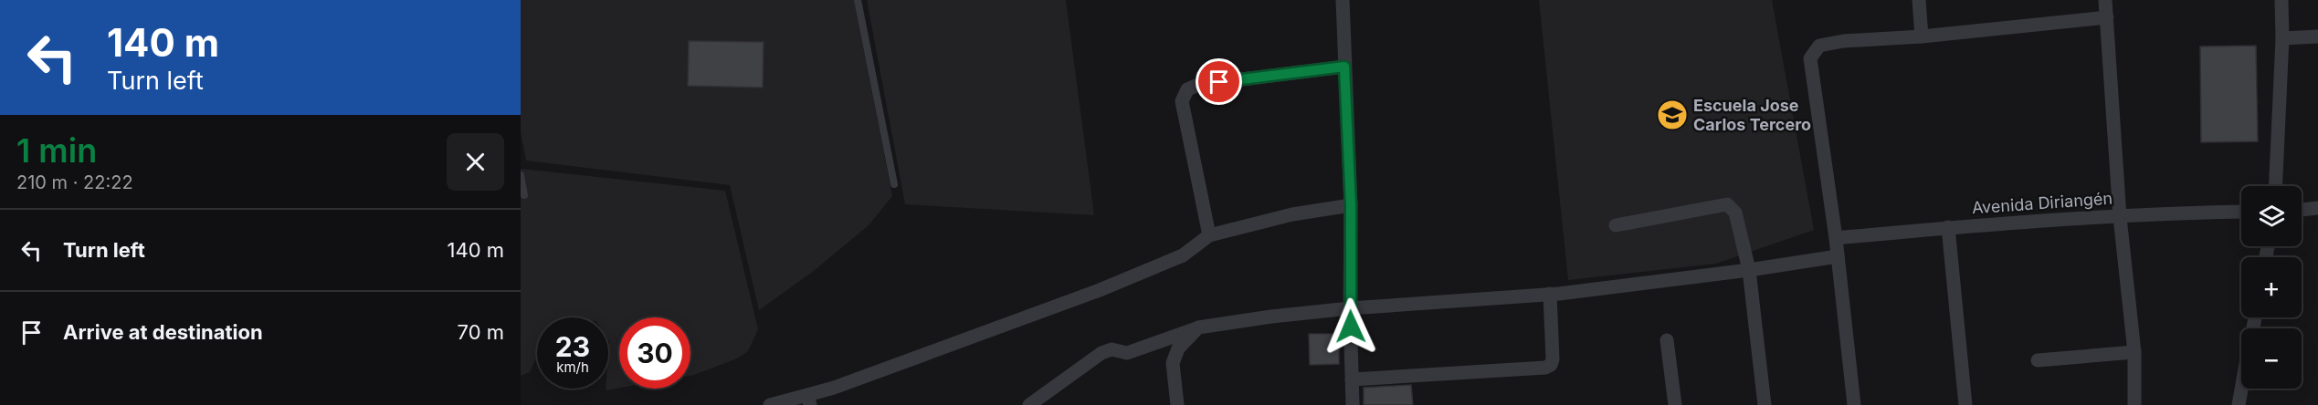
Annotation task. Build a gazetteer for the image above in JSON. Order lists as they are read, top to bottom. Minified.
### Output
{"streets":{"street":["Avenida Diriangén"]},"places":{"school or university":["Escuela Jose Carlos Tercero"]},"page":{"turn":["140 m","Turn left"],"heading":["1 min","210 m · 22:22"],"map_buttons":["+","−"],"list":[{"name":"Turn left","value":"140 m"},{"name":"Arrive at destination","value":"70 m"}],"speed":"23 km/h","limit":"30"}}
